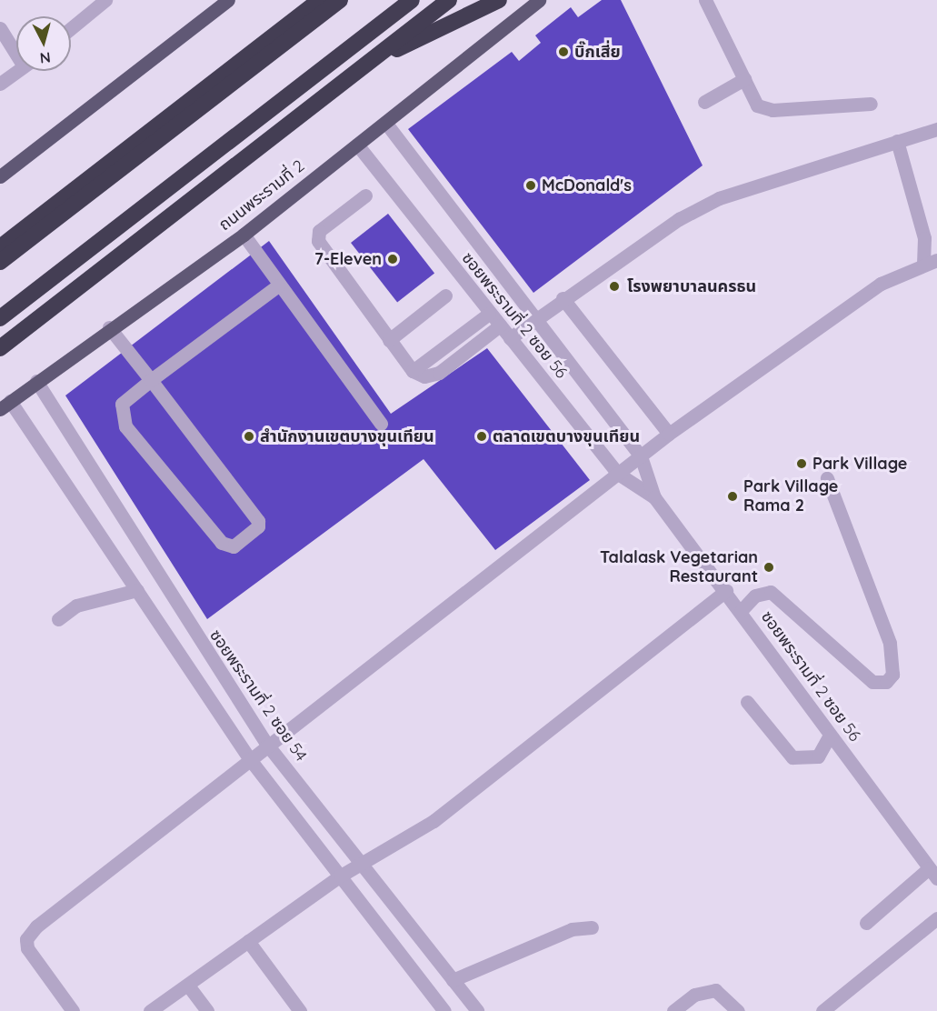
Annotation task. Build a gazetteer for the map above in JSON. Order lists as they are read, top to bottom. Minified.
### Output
{"streets":{"main road":["ถนนพระรามที่ 2"],"street":["ซอยพระรามที่ 2 ซอย 56","ซอยพระรามที่ 2 ซอย 54"]},"crossings":[["ถนนพระรามที่ 2","ซอยพระรามที่ 2 ซอย 56"],["ถนนพระรามที่ 2","ซอยพระรามที่ 2 ซอย 54"]],"places":["บิ๊กเสี่ย","McDonald's","7-Eleven","โรงพยาบาลนครธน","สำนักงานเขตบางขุนเทียน","ตลาดเขตบางขุนเทียน","Park Village","Park Village Rama 2","Talalask Vegetarian Restaurant"],"north":"bottom"}
